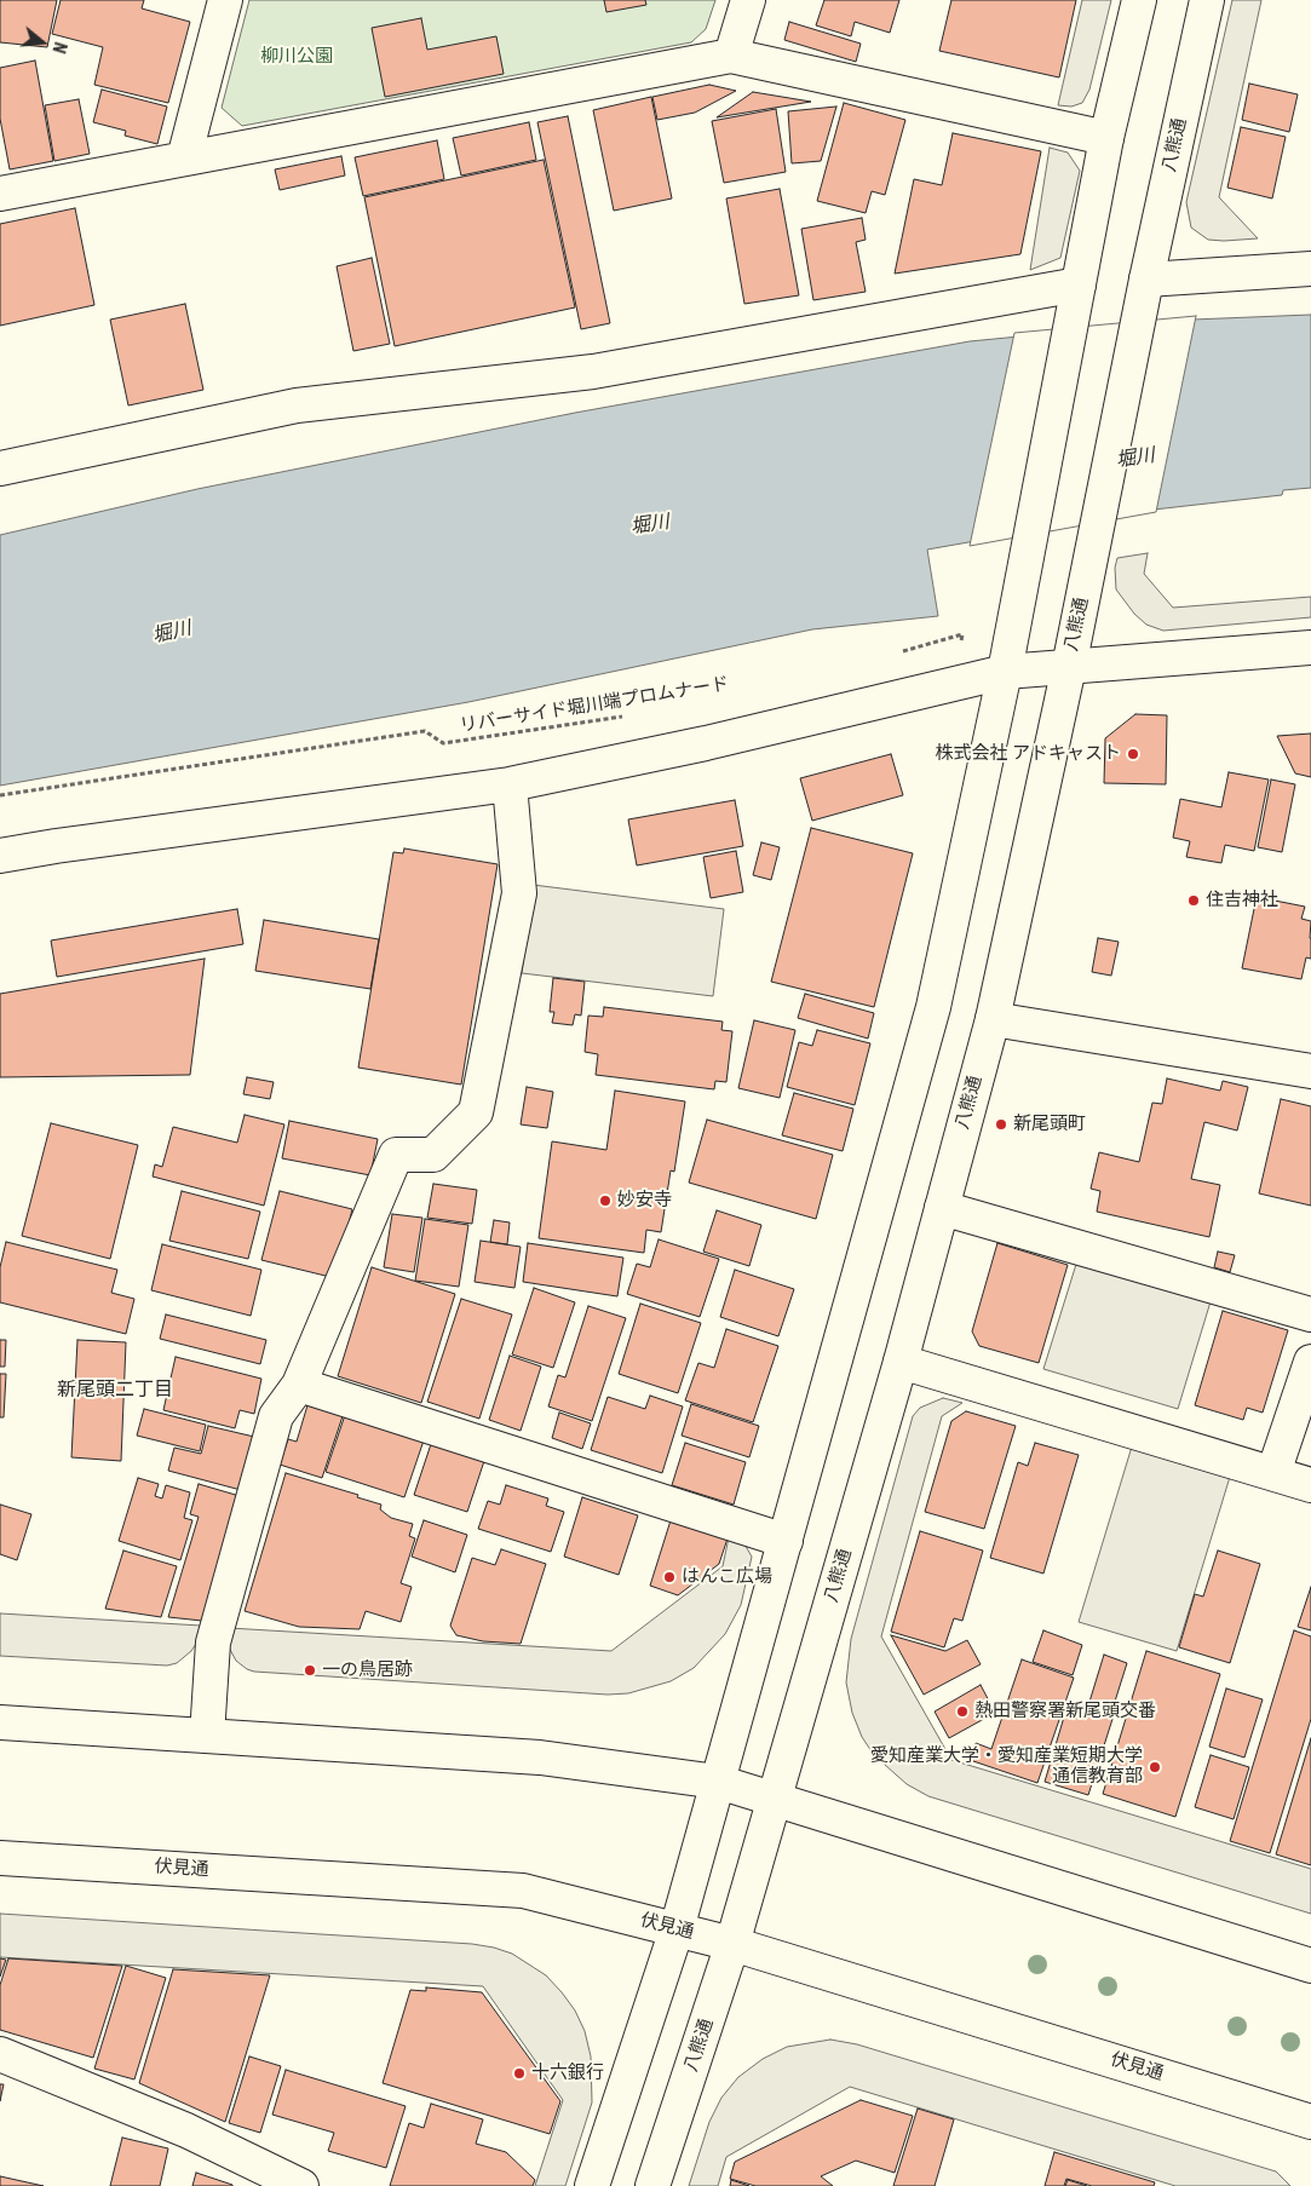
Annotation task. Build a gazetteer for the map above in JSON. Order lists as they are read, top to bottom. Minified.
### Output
{"streets":{"main road":["八熊通","伏見通"],"path":["リバーサイド堀川端プロムナード"]},"crossings":[["八熊通","伏見通"]],"districts":["新尾頭二丁目"],"water":["堀川"],"parks":["柳川公園"],"places":["株式会社 アドキャスト","住吉神社","新尾頭町","妙安寺","はんこ広場","一の鳥居跡","熱田警察署新尾頭交番","愛知産業大学・愛知産業短期大学 通信教育部","十六銀行"],"north":"right"}
